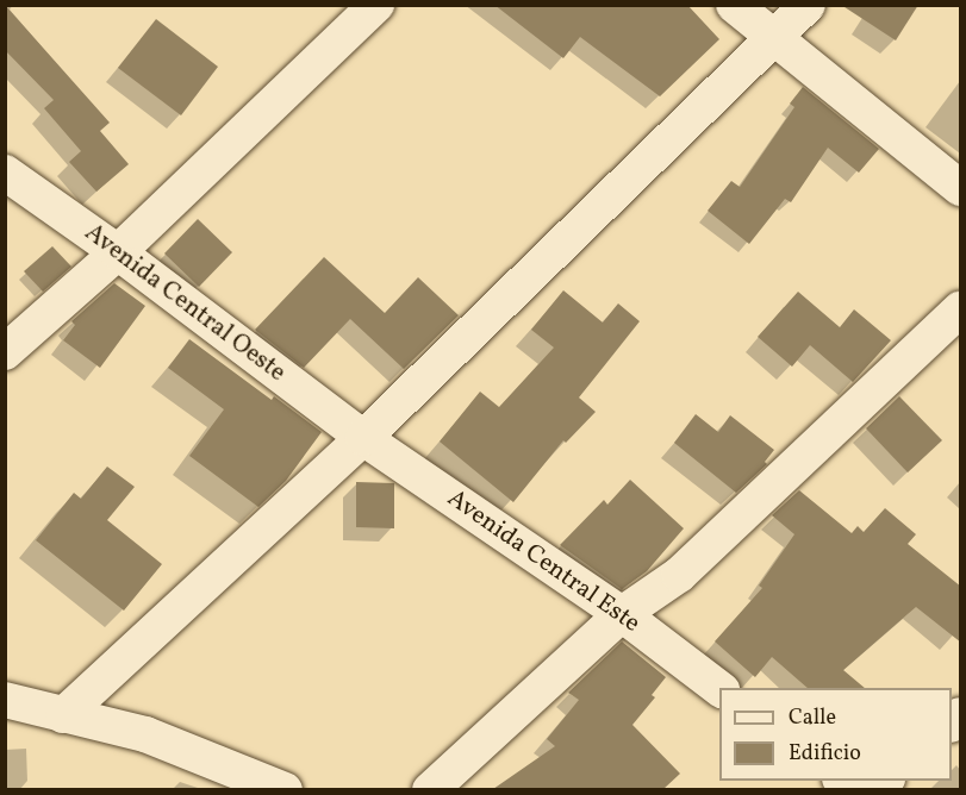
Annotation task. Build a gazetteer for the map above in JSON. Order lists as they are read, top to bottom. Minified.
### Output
{"streets":{"street":["Avenida Central Oeste","Avenida Central Este"]},"crossings":[["Avenida Central Oeste","Avenida Central Este"]],"legend":["Calle","Edificio"]}
